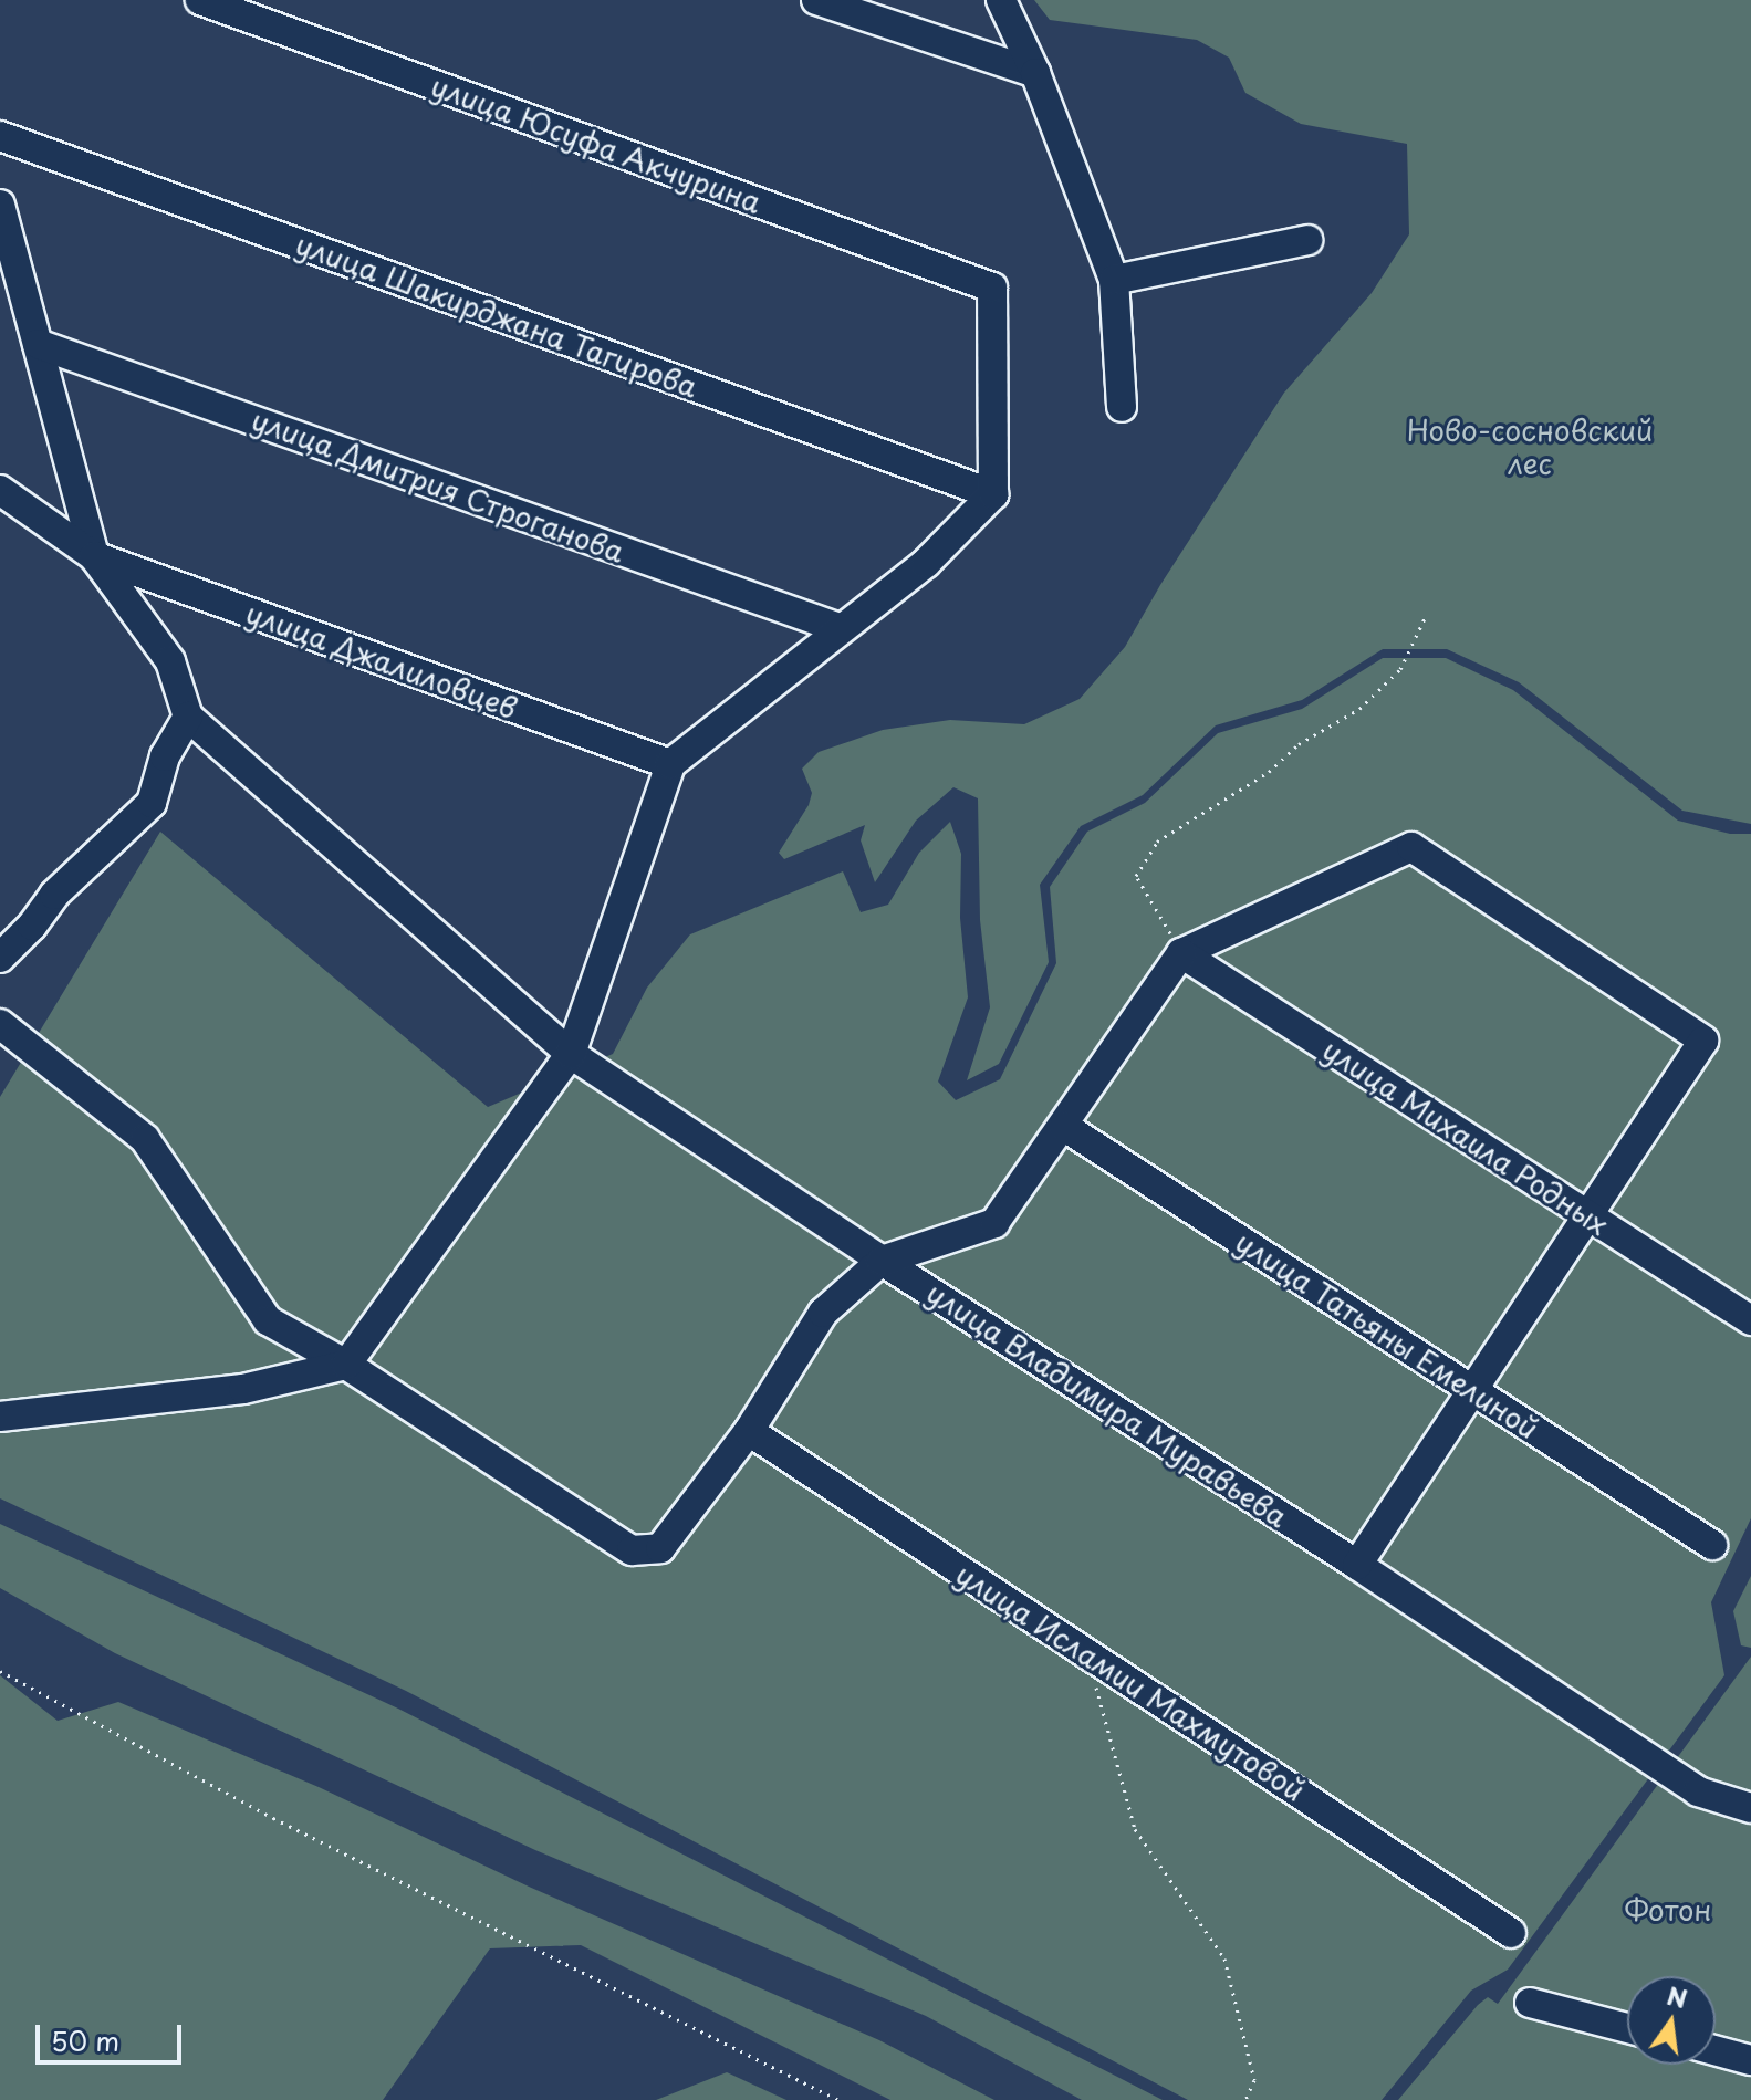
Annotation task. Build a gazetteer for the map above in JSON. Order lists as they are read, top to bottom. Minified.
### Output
{"streets":{"street":["улица Юсуфа Акчурина","улица Шакирджана Тагирова","улица Дмитрия Строганова","улица Джалиловцев","улица Михаила Родных","улица Татьяны Емелиной","улица Владимира Муравьева","улица Исламии Махмутовой"]},"crossings":[["улица Юсуфа Акчурина","улица Шакирджана Тагирова"]],"parks":["Ново-сосновский лес","Фотон"],"scale_bar":"50 m","north":"top"}
